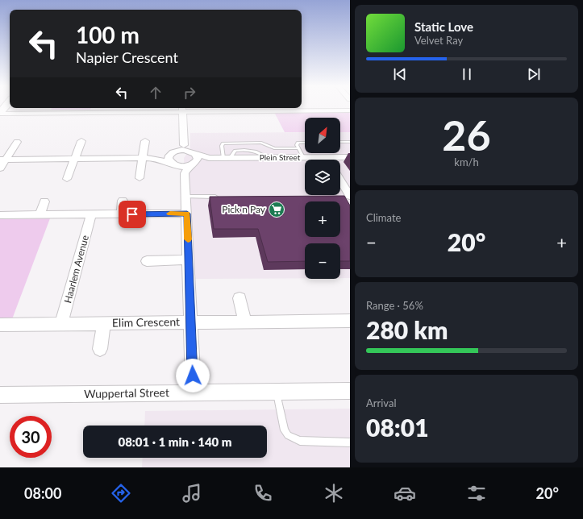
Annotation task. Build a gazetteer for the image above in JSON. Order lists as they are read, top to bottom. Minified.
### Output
{"streets":{"street":["Plein Street","Haarlem Avenue","Elim Crescent","Wuppertal Street"]},"crossings":[["Haarlem Avenue","Elim Crescent"]],"places":{"supermarket":["Pick n Pay"]},"north":"top right","page":{"turn":["100 m","Napier Crescent"],"song":["Static Love","Velvet Ray"],"tile":[["26","km/h"],"Climate",["Range · 56%","280 km"],["Arrival","08:01"]],"map_buttons":["+","−"],"heat":["−","20°","+"],"limit":"30","trip":"08:01 · 1 min · 140 m","tabs":["08:00","20°"]}}
